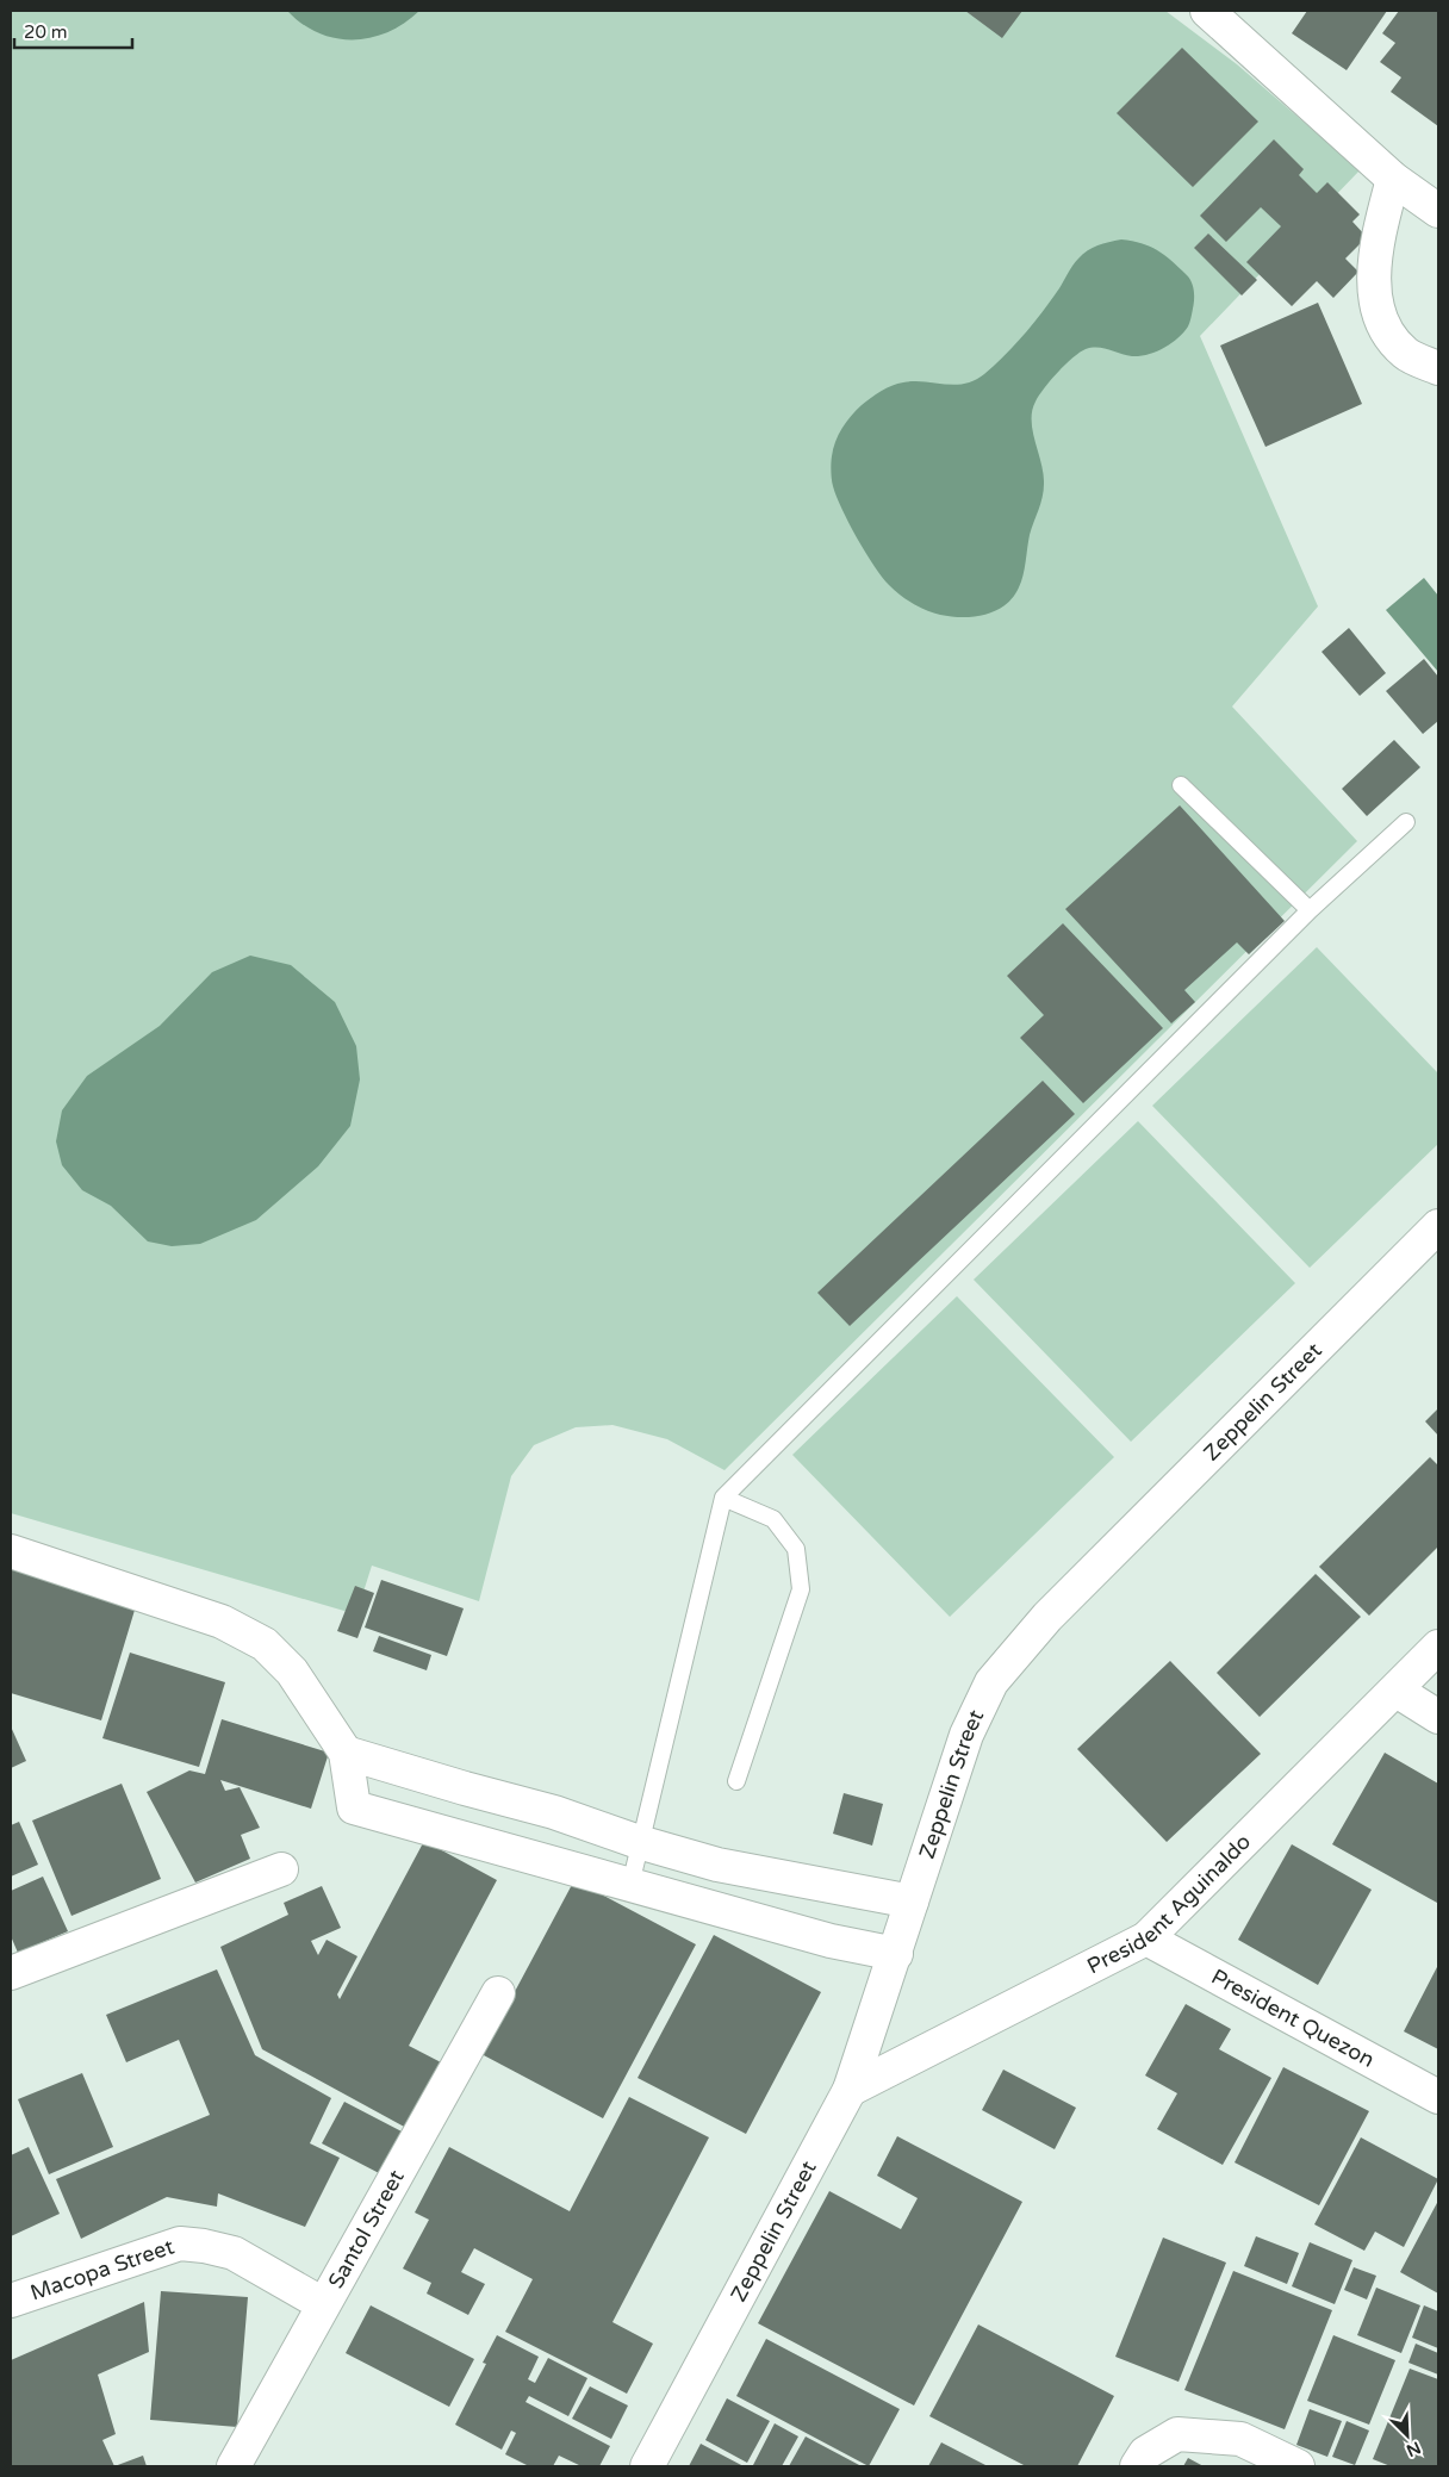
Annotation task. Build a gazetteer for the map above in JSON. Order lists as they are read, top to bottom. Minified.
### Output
{"streets":{"street":["Zeppelin Street","President Aguinaldo","President Quezon","Santol Street","Macopa Street"]},"crossings":[["Zeppelin Street","President Aguinaldo"],["President Aguinaldo","President Quezon"],["Santol Street","Macopa Street"]],"scale_bar":"20 m","north":"bottom right"}
